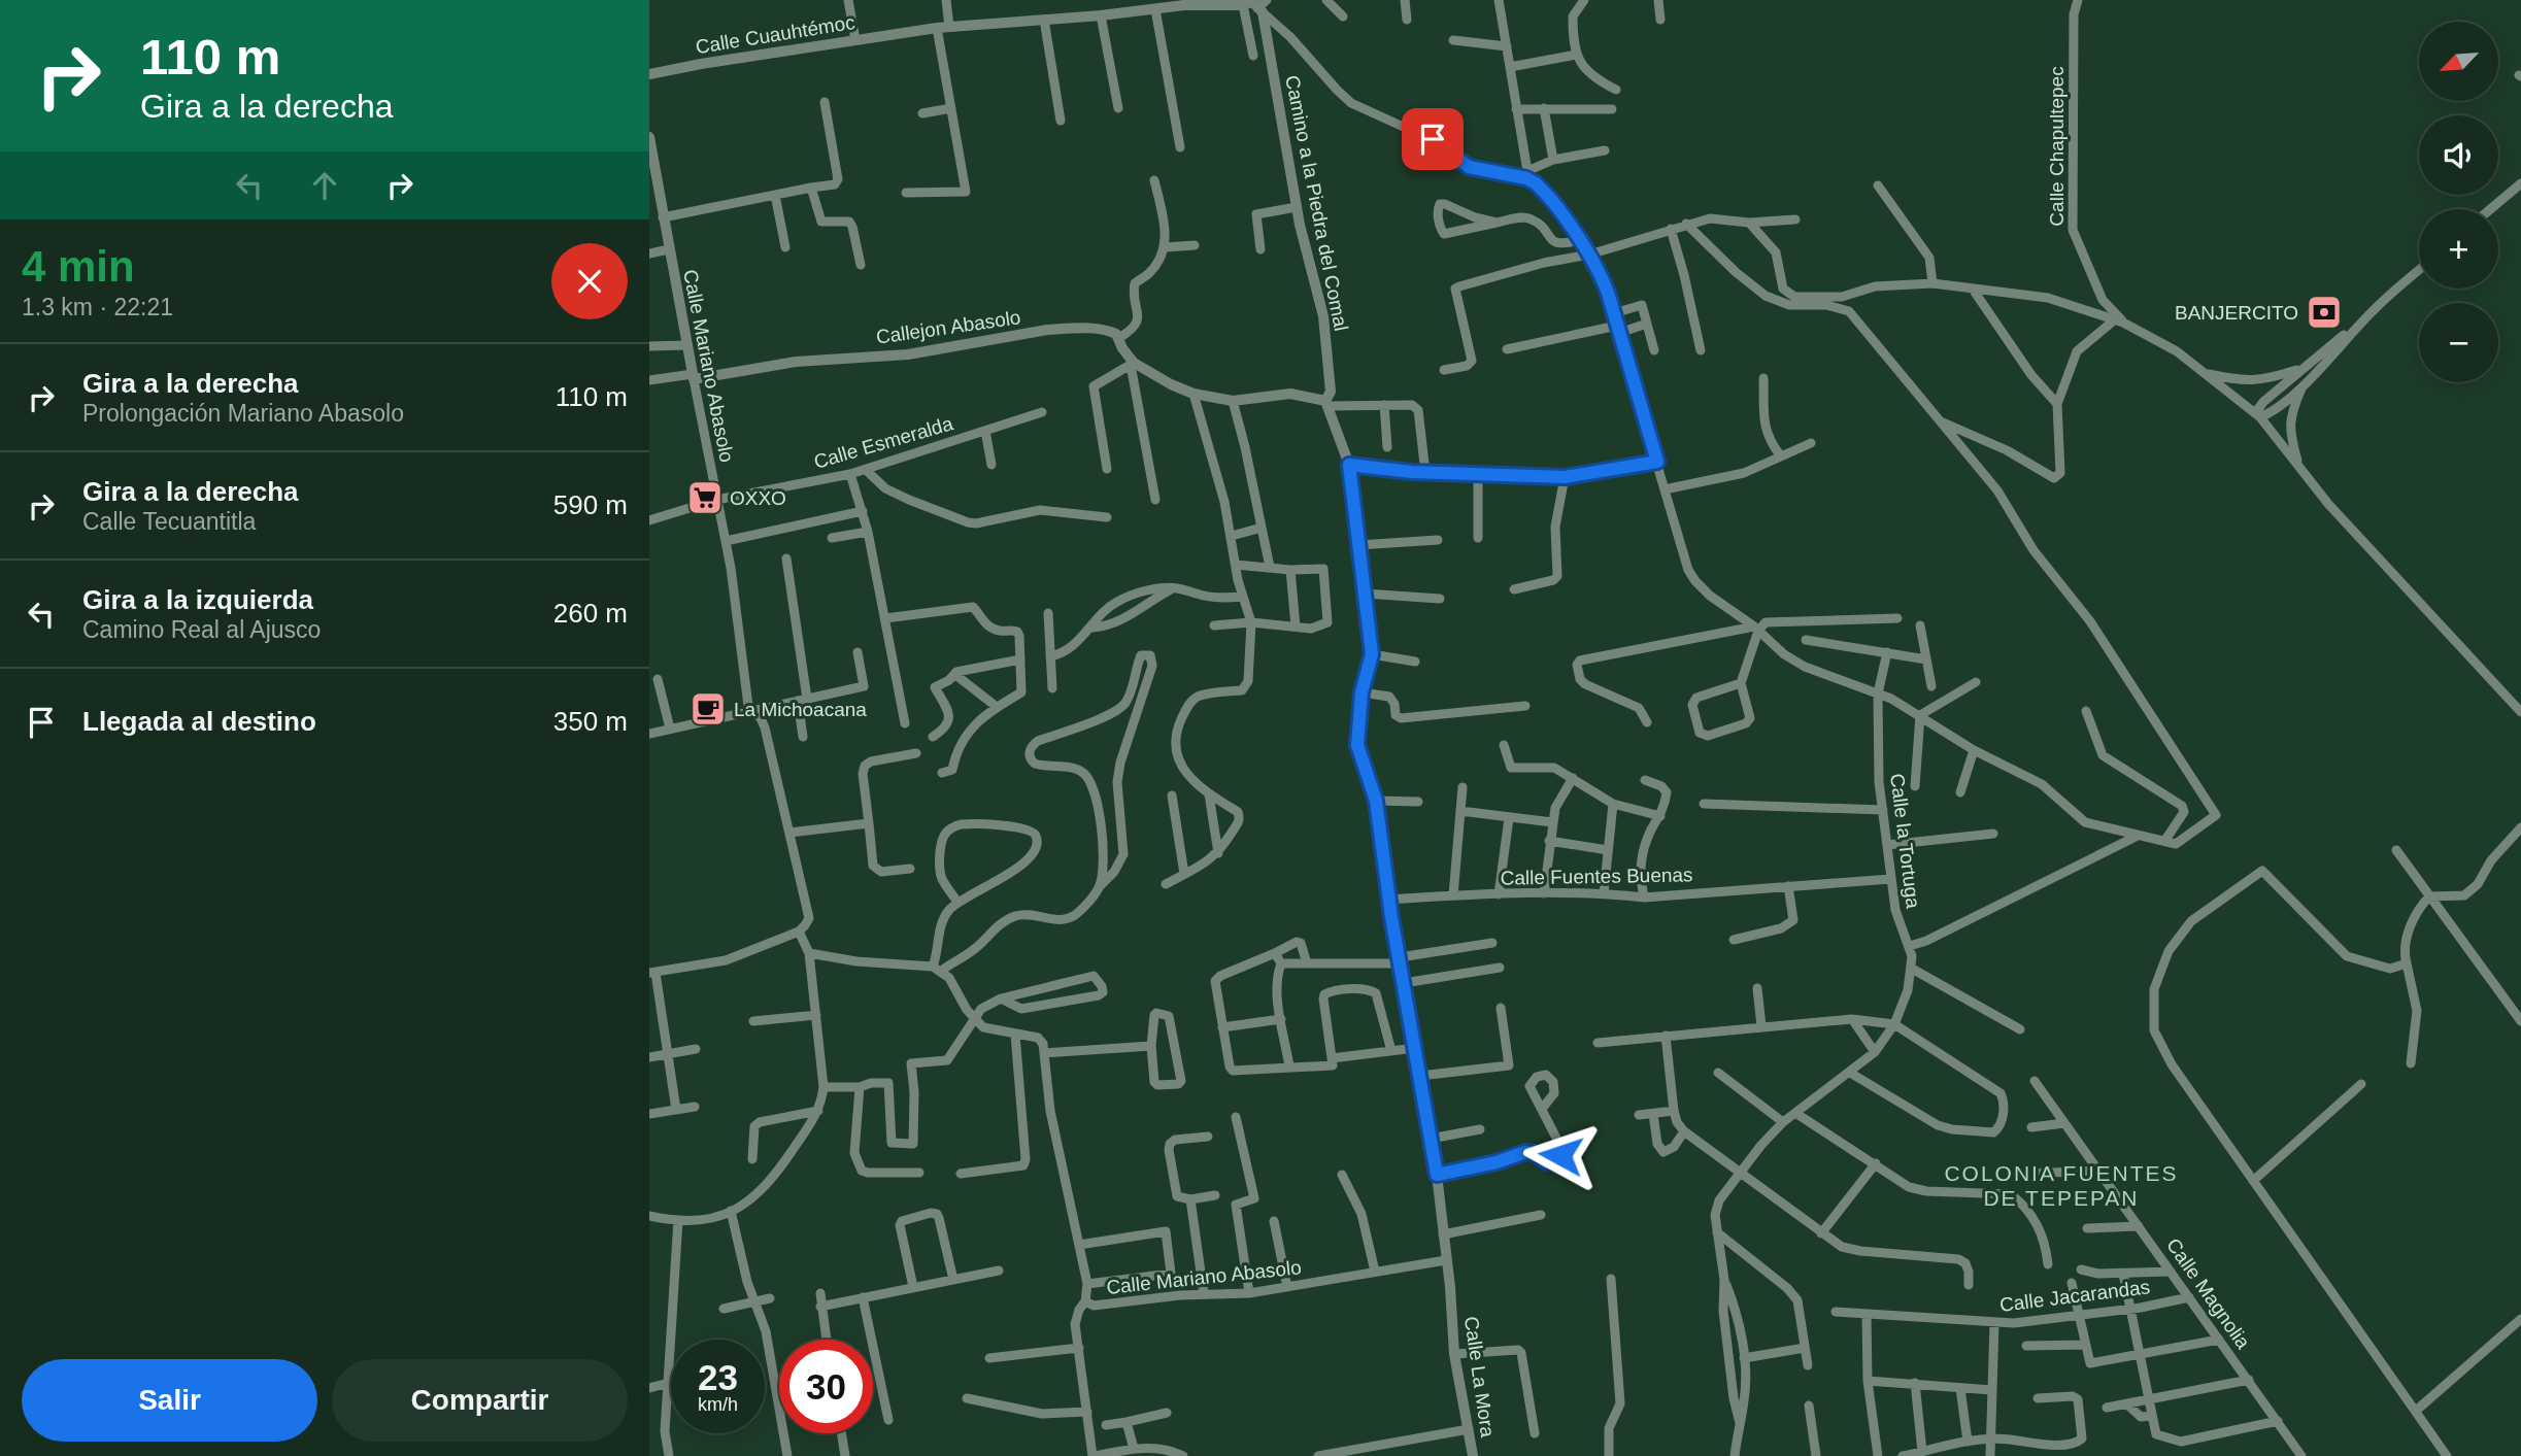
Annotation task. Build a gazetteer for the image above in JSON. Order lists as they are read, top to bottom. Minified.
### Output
{"streets":{"street":["Calle Cuauhtémoc","Calle Chapultepec","Camino a la Piedra del Comal","Callejon Abasolo","Calle Mariano Abasolo","Calle Esmeralda","Calle la Tortuga","Calle Fuentes Buenas","Calle Magnolia","Calle Jacarandas","Calle La Mora"]},"crossings":[["Calle Cuauhtémoc","Camino a la Piedra del Comal"],["Callejon Abasolo","Calle Mariano Abasolo"],["Calle Mariano Abasolo","Calle Esmeralda"],["Calle Mariano Abasolo","Calle La Mora"],["Calle la Tortuga","Calle Fuentes Buenas"],["Calle Fuentes Buenas","Calle La Mora"],["Calle Magnolia","Calle Jacarandas"]],"districts":["COLONIA FUENTES DE TEPEPAN"],"places":{"bank":["BANJERCITO"],"supermarket":["OXXO"],"cafe":["La Michoacana"]},"north":"bottom left","page":{"turn":["110 m","Gira a la derecha"],"map_buttons":["+","−"],"heading":["4 min","1.3 km · 22:21"],"list":[{"name":"Gira a la derecha","note":"Prolongación Mariano Abasolo","value":"110 m"},{"name":"Gira a la derecha","note":"Calle Tecuantitla","value":"590 m"},{"name":"Gira a la izquierda","note":"Camino Real al Ajusco","value":"260 m"},{"name":"Llegada al destino","value":"350 m"}],"speed":"23 km/h","limit":"30","buttons":["Salir","Compartir"]}}
